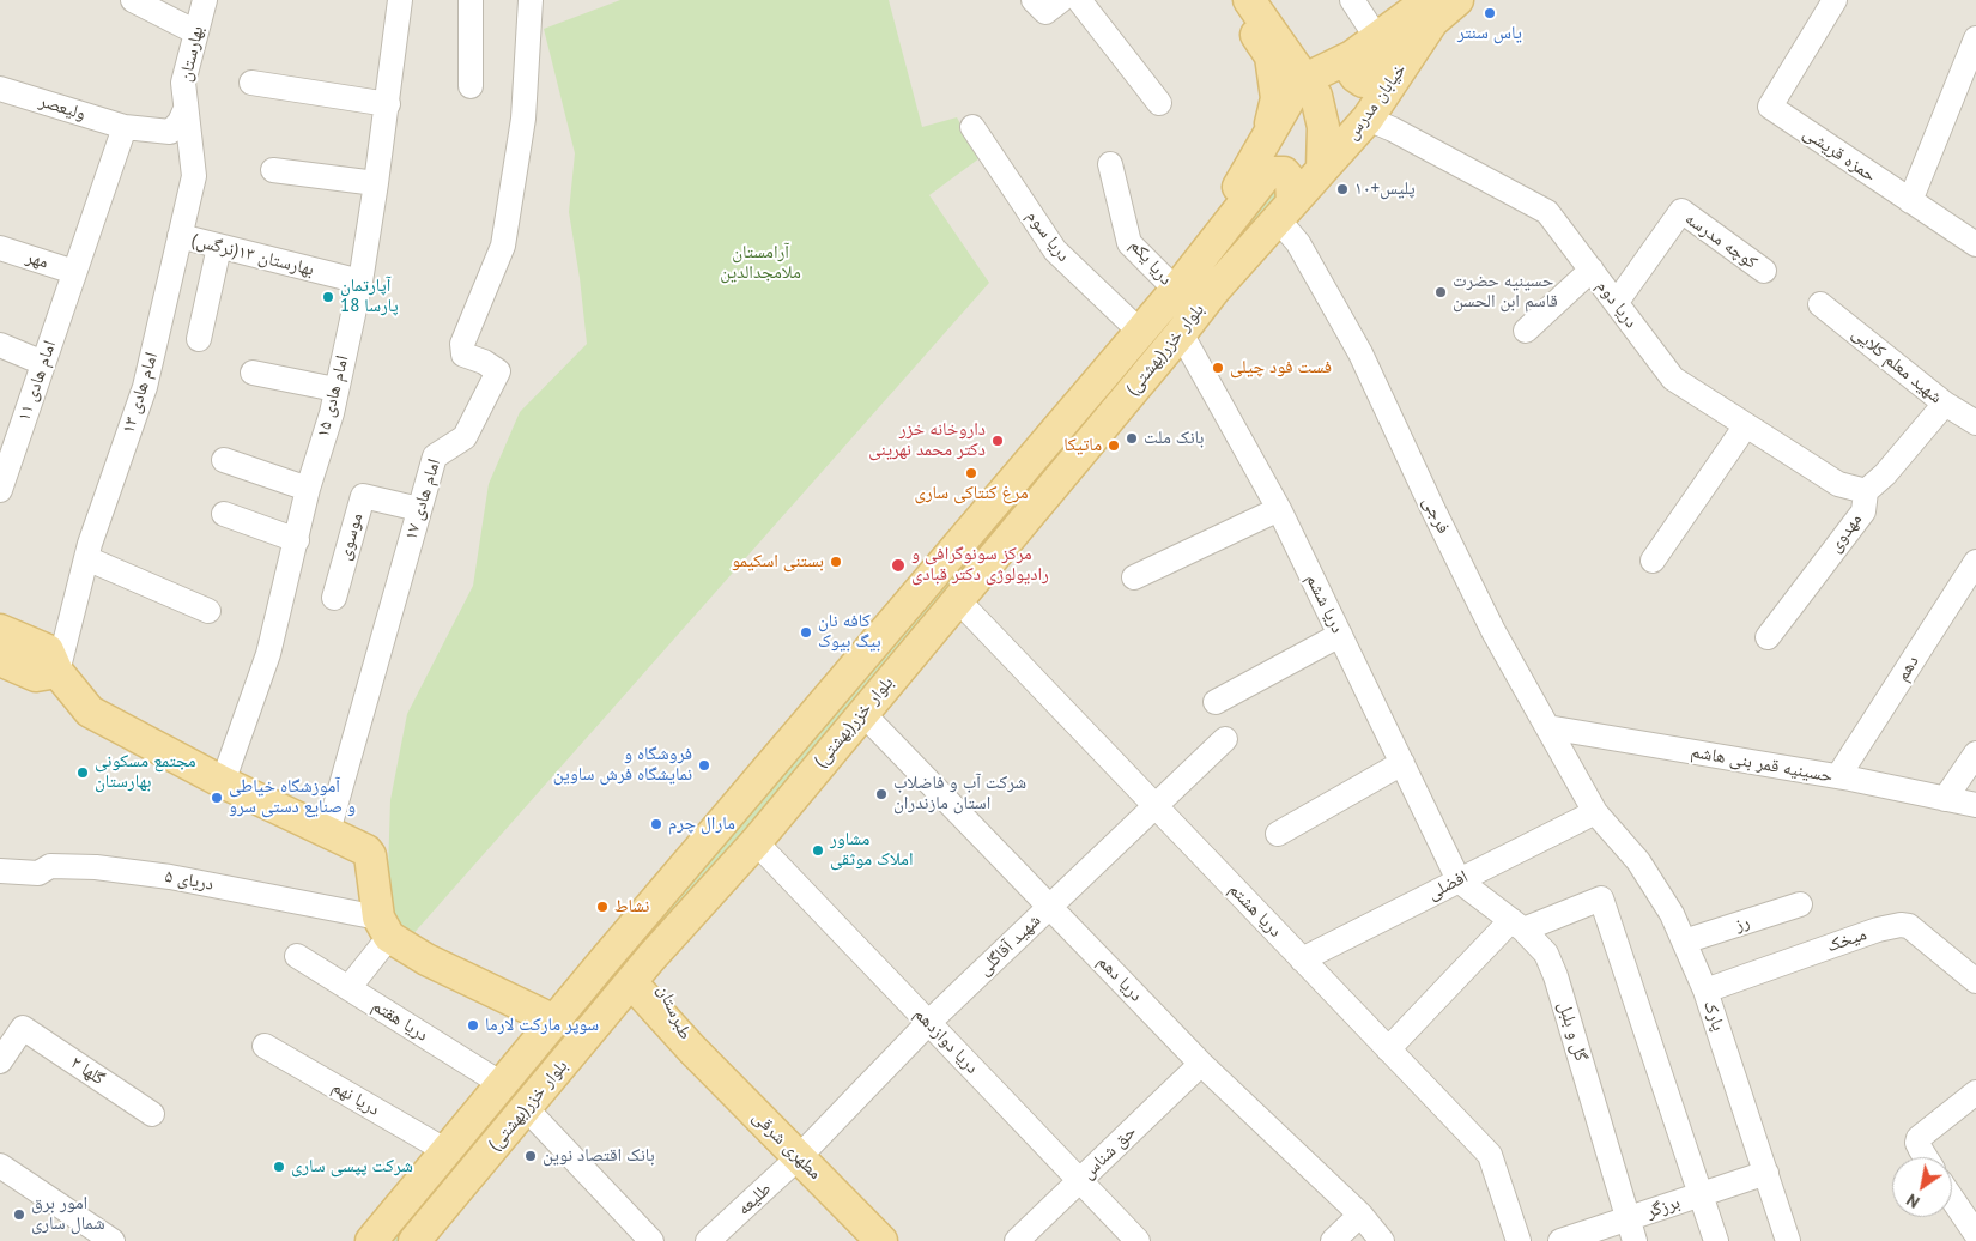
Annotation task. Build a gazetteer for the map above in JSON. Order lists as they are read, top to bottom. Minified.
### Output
{"streets":{"main road":["خیابان مدرس","بلوار خزر(بهشتی)","طبرستان","مطهری شرقی"],"street":["بهارستان","ولیعصر","حمزه قریشی","دریا سوم","کوچه مدرسه","بهارستان ۱۳(نرگس)","مهر","دریا یکم","دریا دوم","شهید معلم کلایی","امام هادی ١۱","امام هادی ١٣","امام هادی ۱۵","امام هادی ۱۷","فرجی","مهدوی","موسوی","دریا ششم","دهم","حسینیه قمر بنی هاشم","دریای ۵","افضلی","دریا هشتم","رز","میخک","شهید آقاگلی","دریا دهم","پارک","دریا هقتم","گل و بلبل","دریا دوازدهم","گلها ۲","دریا نهم","حق شناس","طلیعه","برزگر"]},"crossings":[["بهارستان","ولیعصر"],["بهارستان","امام هادی ١٣"],["خیابان مدرس","دریا دوم"],["خیابان مدرس","بلوار خزر(بهشتی)"],["خیابان مدرس","فرجی"],["ولیعصر","امام هادی ١۱"],["ولیعصر","امام هادی ١٣"],["دریا سوم","بلوار خزر(بهشتی)"],["کوچه مدرسه","دریا دوم"],["بهارستان ۱۳(نرگس)","امام هادی ١٣"],["بهارستان ۱۳(نرگس)","امام هادی ۱۵"],["مهر","امام هادی ١۱"],["دریا یکم","بلوار خزر(بهشتی)"],["دریا دوم","مهدوی"],["بلوار خزر(بهشتی)","فرجی"],["بلوار خزر(بهشتی)","دریا ششم"],["بلوار خزر(بهشتی)","دریا هشتم"],["بلوار خزر(بهشتی)","دریا دهم"],["بلوار خزر(بهشتی)","طبرستان"],["بلوار خزر(بهشتی)","دریا هقتم"],["بلوار خزر(بهشتی)","دریا دوازدهم"],["بلوار خزر(بهشتی)","دریا نهم"],["شهید معلم کلایی","مهدوی"],["امام هادی ۱۷","موسوی"],["فرجی","حسینیه قمر بنی هاشم"],["فرجی","افضلی"],["فرجی","پارک"],["دریا ششم","افضلی"],["دریا ششم","گل و بلبل"],["دهم","حسینیه قمر بنی هاشم"],["افضلی","دریا هشتم"],["افضلی","پارک"],["افضلی","گل و بلبل"],["دریا هشتم","شهید آقاگلی"],["رز","پارک"],["میخک","پارک"],["شهید آقاگلی","دریا دهم"],["شهید آقاگلی","دریا دوازدهم"],["شهید آقاگلی","مطهری شرقی"],["شهید آقاگلی","طلیعه"],["دریا دهم","حق شناس"],["طبرستان","مطهری شرقی"],["پارک","برزگر"],["گل و بلبل","برزگر"],["دریا دوازدهم","حق شناس"],["مطهری شرقی","طلیعه"]],"parks":["آرامستان ملامجدالدین"],"places":["یاس سنتر","پلیس+١٠","حسینیه حضرت قاسم ابن الحسن","آپارتمان پارسا 18","فست فود چیلی","بانک ملت","داروخانه خزر دکتر محمد نهرینی","ماتیکا","مرغ کنتاکی ساری","بستنی اسکیمو","مركز سونوگرافی و راديولوژی دكتر قبادی","کافه نان بیگ بیوک","فروشگاه و نمایشگاه فرش ساوین","مجتمع مسکونی بهارستان","شرکت آب و فاضلاب استان مازندران","آموزشگاه خیاطی و صنایع دستی سرو","مارال چرم","مشاور املاک موثقی","نشاط","سوپر مارکت لارما","بانک اقتصاد نوین","شرکت پپسی ساری","امور برق شمال ساری"],"north":"bottom left"}
